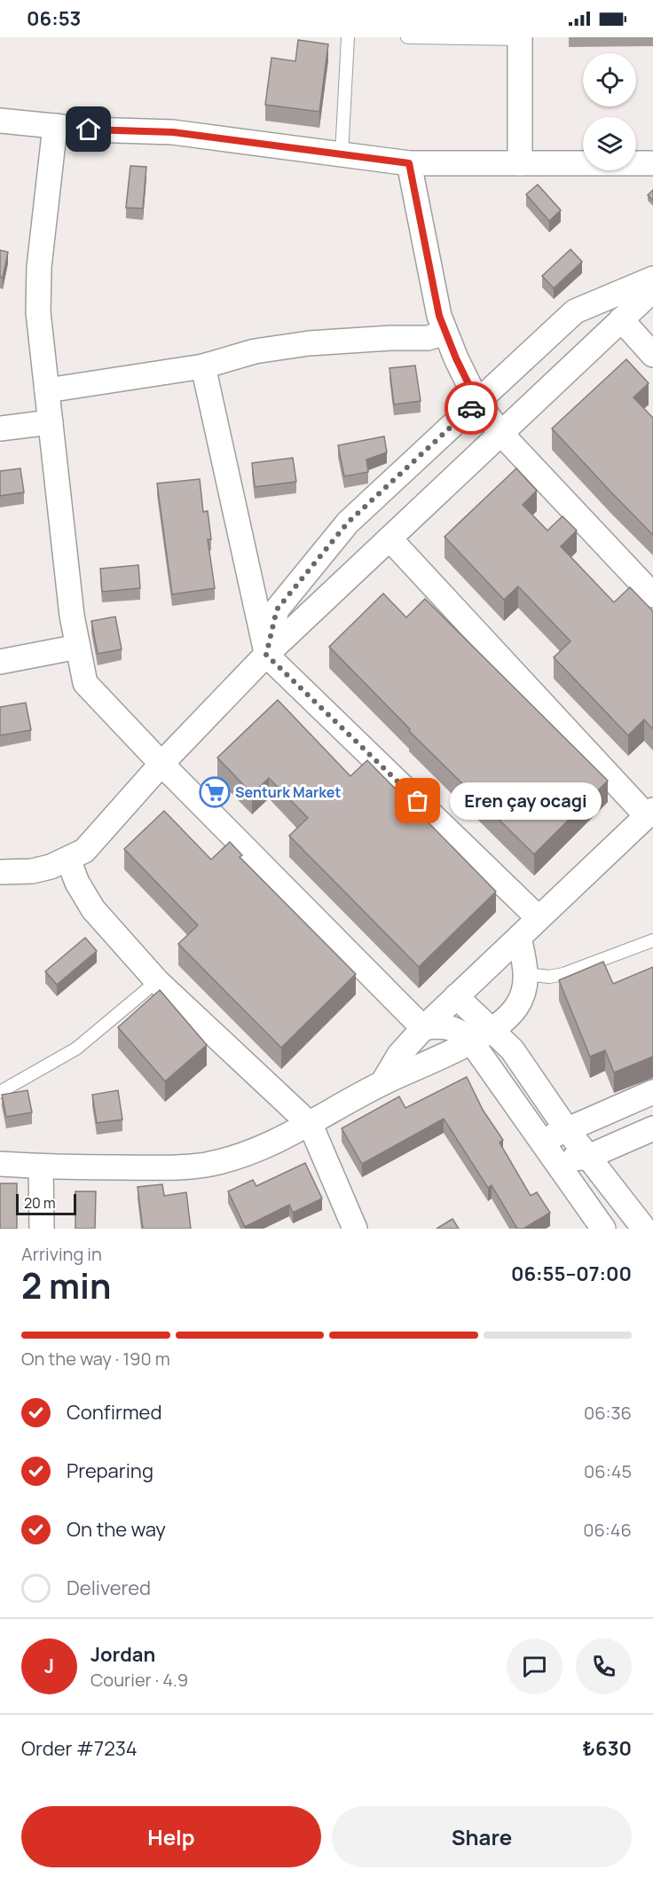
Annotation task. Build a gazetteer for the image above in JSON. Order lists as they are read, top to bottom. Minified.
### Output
{"places":{"supermarket":["Senturk Market"],"other":["Eren çay ocagi"]},"scale_bar":"20 m","page":{"status":"06:53","bubble":"Eren çay ocagi","scale":"20 m","heading":["2 min","Arriving in","06:55–07:00"],"panel":["Jordan","Courier · 4.9","Order #7234","₺630"],"bar":"On the way · 190 m","list":[["Confirmed","06:36"],["Preparing","06:45"],["On the way","06:46"],"Delivered"],"round":"J","buttons":["Help","Share"]}}
